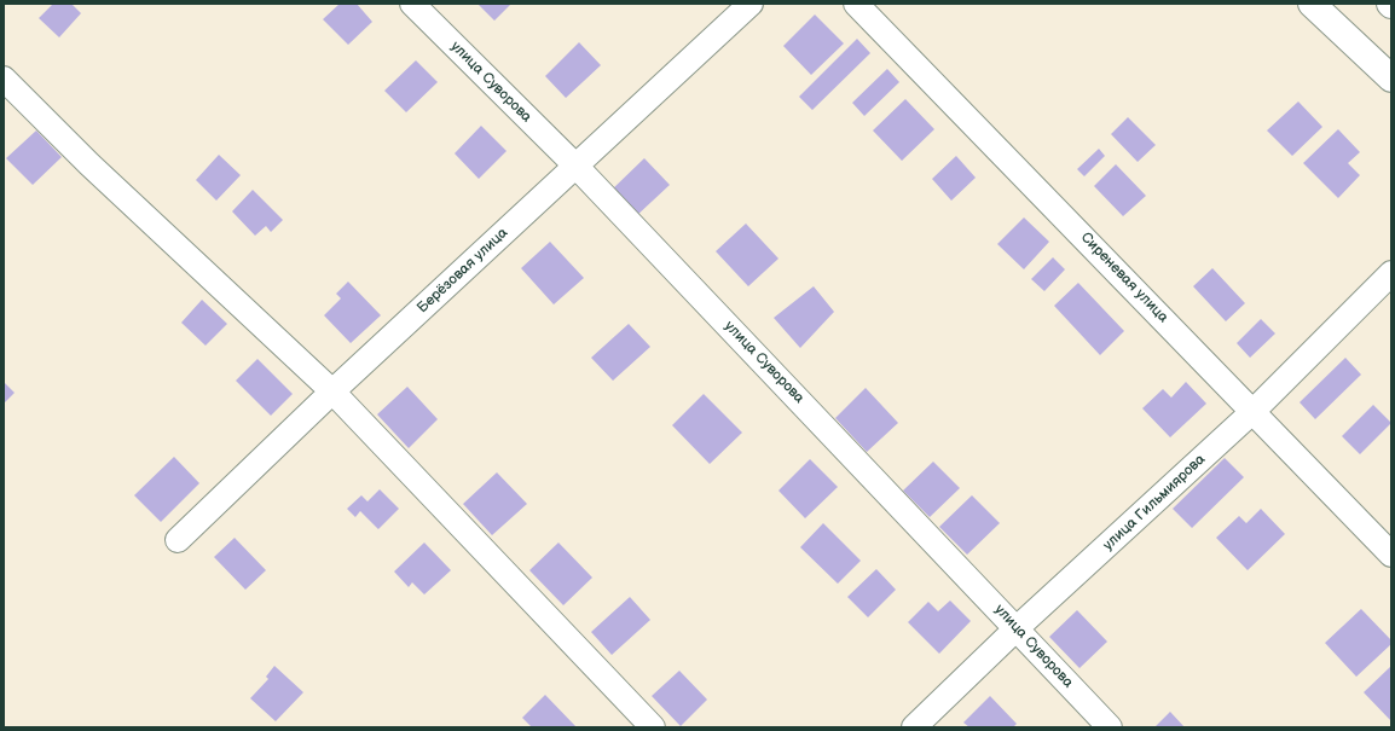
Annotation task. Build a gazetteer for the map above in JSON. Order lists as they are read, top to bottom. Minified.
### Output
{"streets":{"street":["улица Суворова","Берёзовая улица","Сиреневая улица","улица Гильмиярова"]},"crossings":[["улица Суворова","Берёзовая улица"],["улица Суворова","улица Гильмиярова"],["Сиреневая улица","улица Гильмиярова"]]}
